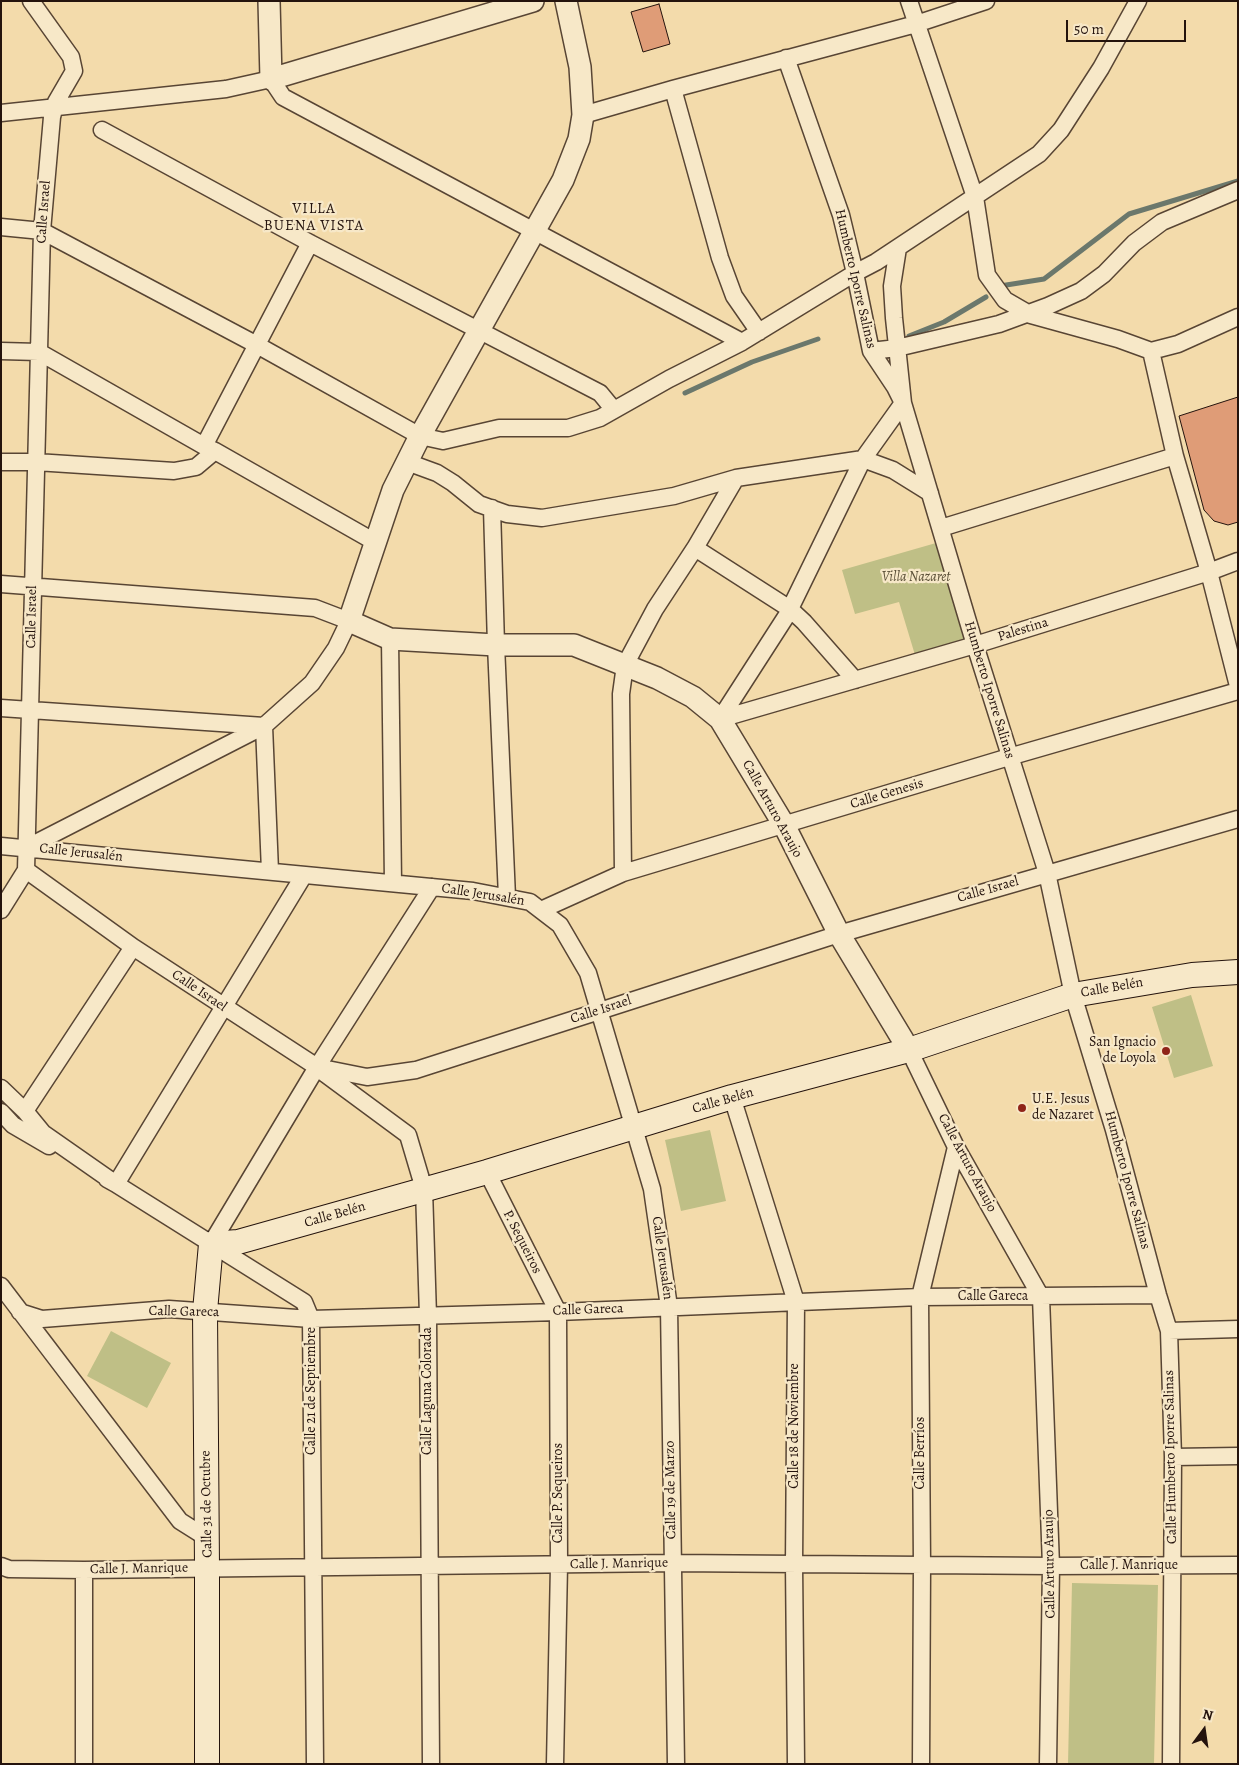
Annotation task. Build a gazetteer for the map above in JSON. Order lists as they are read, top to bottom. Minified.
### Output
{"streets":{"main road":["Calle Belén","Calle 31 de Octubre"],"street":["Calle Israel","Humberto Iporre Salinas","Palestina","Calle Genesis","Calle Arturo Araujo","Calle Jerusalén","P. Sequeiros","Calle Gareca","Calle 21 de Septiembre","Calle Laguna Colorada","Calle 18 de Noviembre","Calle Berríos","Calle Humberto Iporre Salinas","Calle 19 de Marzo","Calle P. Sequeiros","Calle J. Manrique"]},"crossings":[["Calle Israel","Humberto Iporre Salinas"],["Calle Israel","Calle Arturo Araujo"],["Calle Israel","Calle Jerusalén"],["Calle Israel","Calle Laguna Colorada"],["Humberto Iporre Salinas","Palestina"],["Humberto Iporre Salinas","Calle Genesis"],["Humberto Iporre Salinas","Calle Belén"],["Humberto Iporre Salinas","Calle Gareca"],["Humberto Iporre Salinas","Calle Humberto Iporre Salinas"],["Palestina","Calle Arturo Araujo"],["Calle Genesis","Calle Arturo Araujo"],["Calle Genesis","Calle Jerusalén"],["Calle Arturo Araujo","Calle Belén"],["Calle Arturo Araujo","Calle Gareca"],["Calle Arturo Araujo","Calle Berríos"],["Calle Arturo Araujo","Calle J. Manrique"],["Calle Jerusalén","Calle Belén"],["Calle Jerusalén","Calle Gareca"],["Calle Jerusalén","Calle 19 de Marzo"],["Calle Belén","P. Sequeiros"],["Calle Belén","Calle 21 de Septiembre"],["Calle Belén","Calle Laguna Colorada"],["Calle Belén","Calle 18 de Noviembre"],["Calle Belén","Calle 31 de Octubre"],["P. Sequeiros","Calle Gareca"],["P. Sequeiros","Calle P. Sequeiros"],["Calle Gareca","Calle 21 de Septiembre"],["Calle Gareca","Calle Laguna Colorada"],["Calle Gareca","Calle 18 de Noviembre"],["Calle Gareca","Calle Berríos"],["Calle Gareca","Calle 19 de Marzo"],["Calle Gareca","Calle P. Sequeiros"],["Calle Gareca","Calle 31 de Octubre"],["Calle 21 de Septiembre","Calle 31 de Octubre"],["Calle 21 de Septiembre","Calle J. Manrique"],["Calle Laguna Colorada","Calle J. Manrique"],["Calle 18 de Noviembre","Calle J. Manrique"],["Calle Berríos","Calle J. Manrique"],["Calle Humberto Iporre Salinas","Calle J. Manrique"],["Calle 19 de Marzo","Calle J. Manrique"],["Calle P. Sequeiros","Calle J. Manrique"],["Calle 31 de Octubre","Calle J. Manrique"]],"districts":["VILLA BUENA VISTA"],"parks":["Villa Nazaret"],"places":["San Ignacio de Loyola","U.E. Jesus de Nazaret"],"scale_bar":"50 m","north":"top"}
